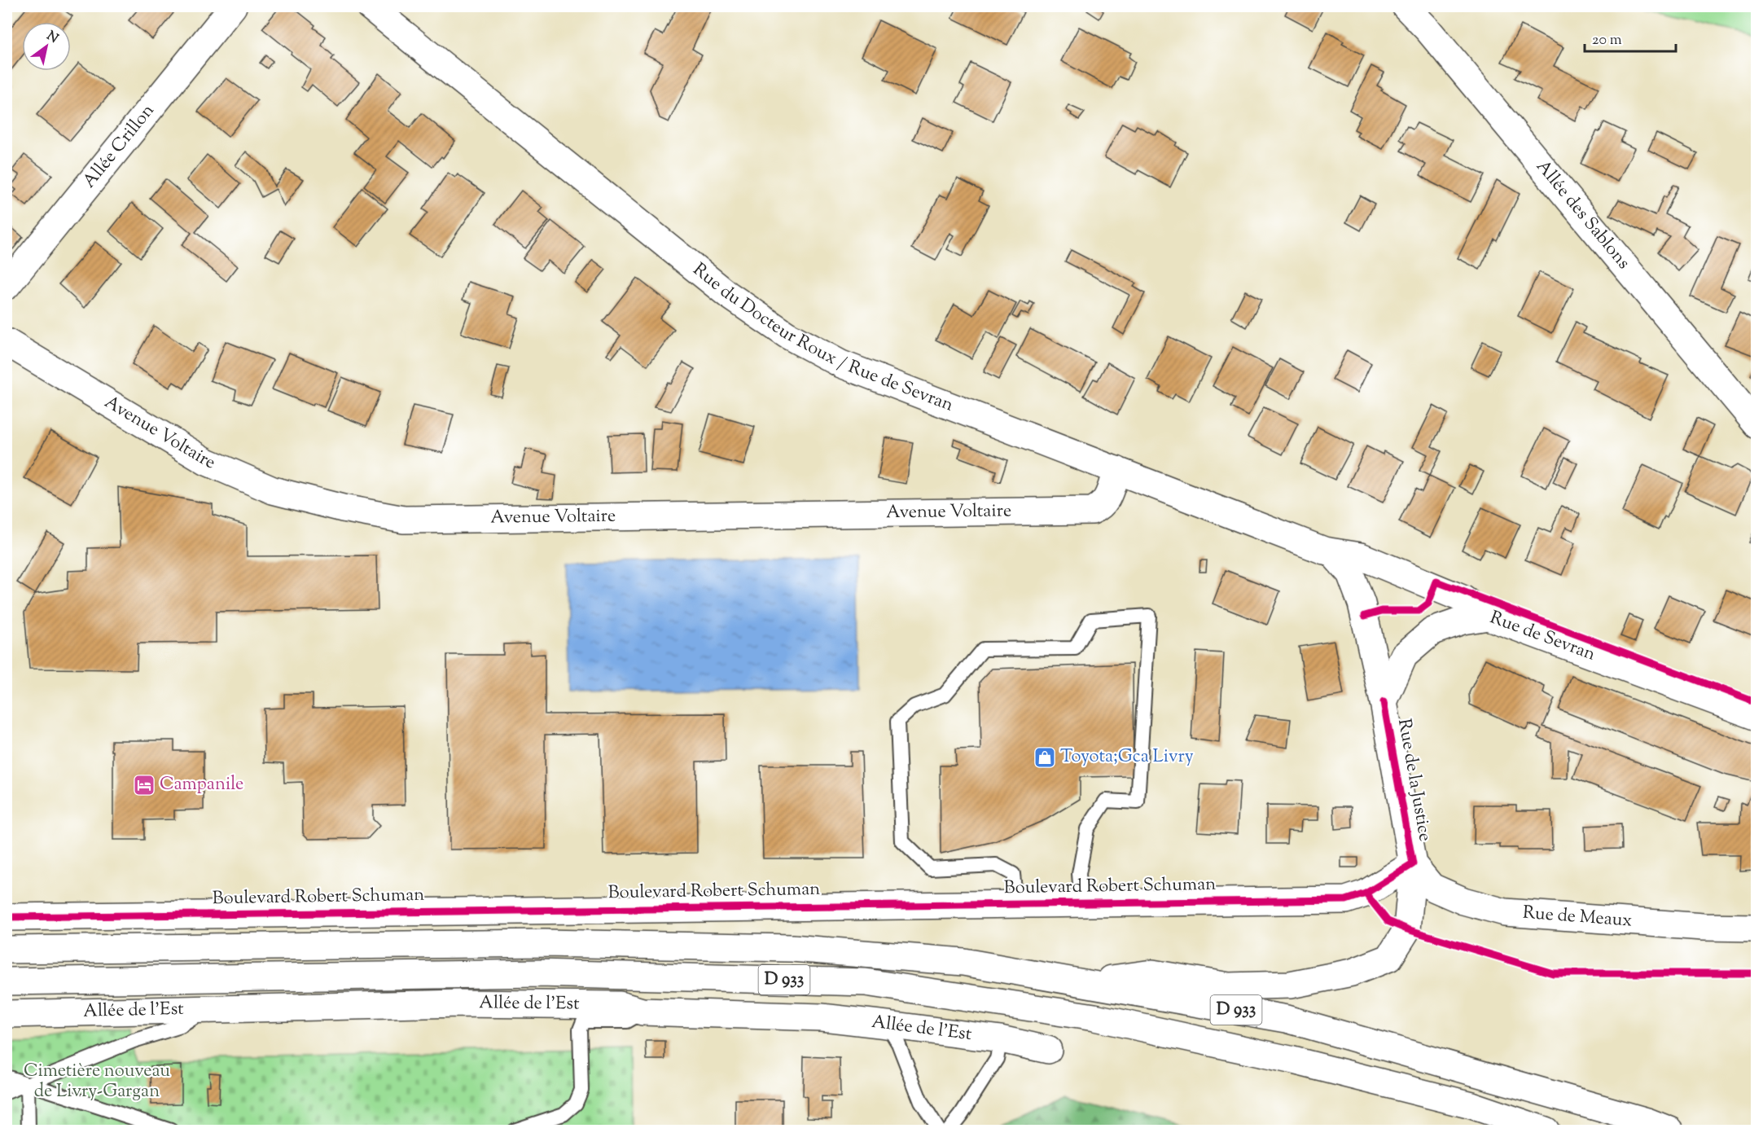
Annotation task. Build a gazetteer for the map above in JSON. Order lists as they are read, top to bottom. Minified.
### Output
{"streets":{"main road":["Allée Crillon","Allée des Sablons","Rue du Docteur Roux / Rue de Sevran","Avenue Voltaire","Rue de Sevran","Rue de la Justice","Boulevard Robert Schuman","Rue de Meaux","D 933","Allée de l'Est"]},"crossings":[["Rue du Docteur Roux / Rue de Sevran","Avenue Voltaire"],["Rue du Docteur Roux / Rue de Sevran","Rue de Sevran"],["Rue de Sevran","Rue de la Justice"],["Rue de la Justice","Boulevard Robert Schuman"],["Rue de la Justice","Rue de Meaux"],["Boulevard Robert Schuman","Rue de Meaux"]],"parks":["Cimetière nouveau de Livry-Gargan"],"places":{"shop":["Toyota;Gca Livry"],"hotel":["Campanile"]},"scale_bar":"20 m","north":"top right"}
